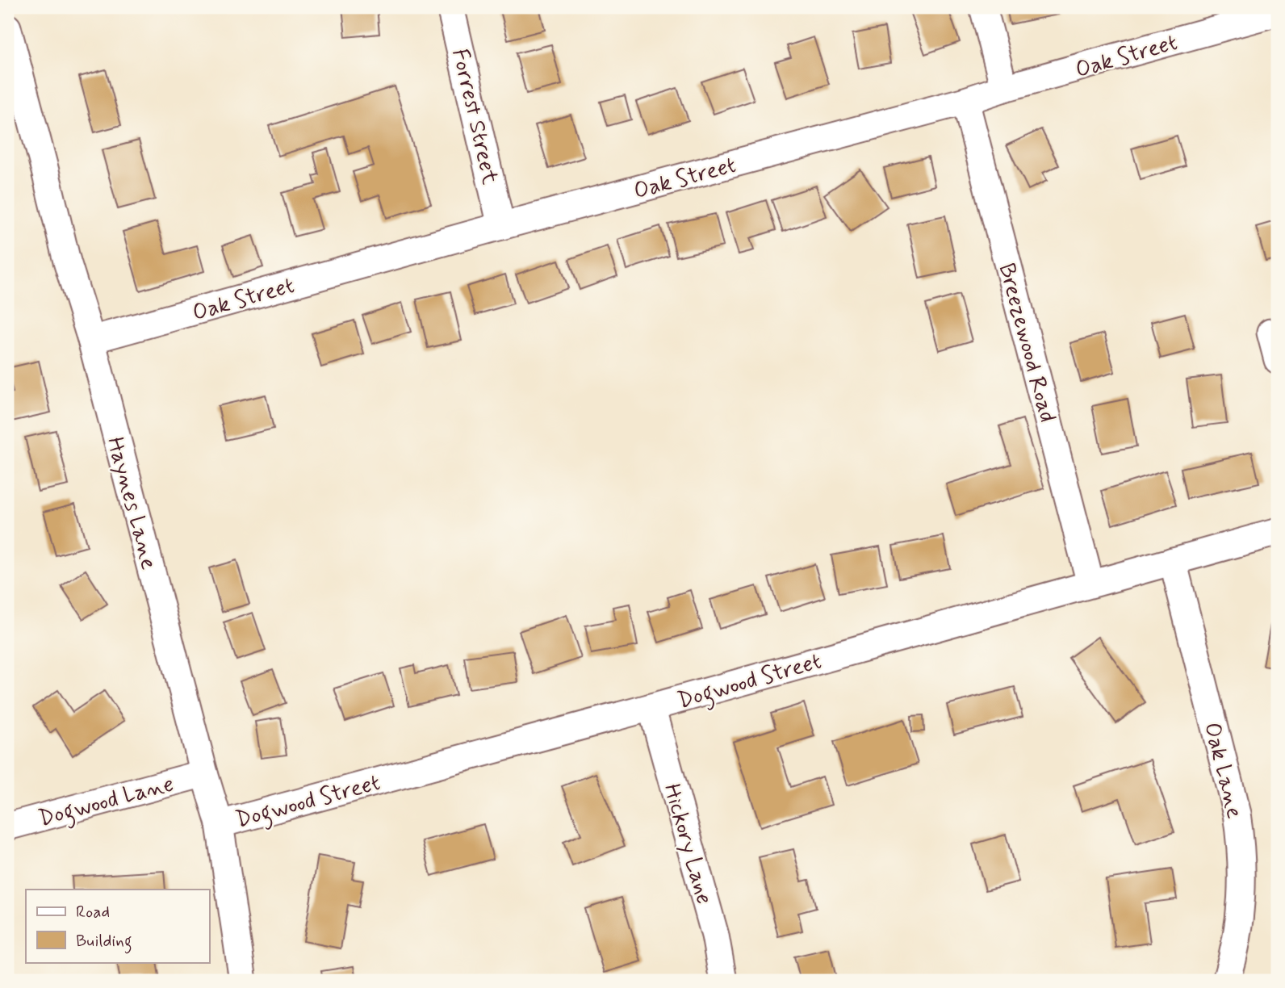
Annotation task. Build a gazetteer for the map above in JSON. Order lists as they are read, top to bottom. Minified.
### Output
{"streets":{"street":["Oak Street","Forrest Street","Breezewood Road","Haynes Lane","Dogwood Street","Oak Lane","Dogwood Lane","Hickory Lane"]},"crossings":[["Oak Street","Forrest Street"],["Oak Street","Breezewood Road"],["Oak Street","Haynes Lane"],["Breezewood Road","Dogwood Street"],["Haynes Lane","Dogwood Street"],["Haynes Lane","Dogwood Lane"],["Dogwood Street","Oak Lane"],["Dogwood Street","Hickory Lane"]],"legend":["Road","Building"]}
